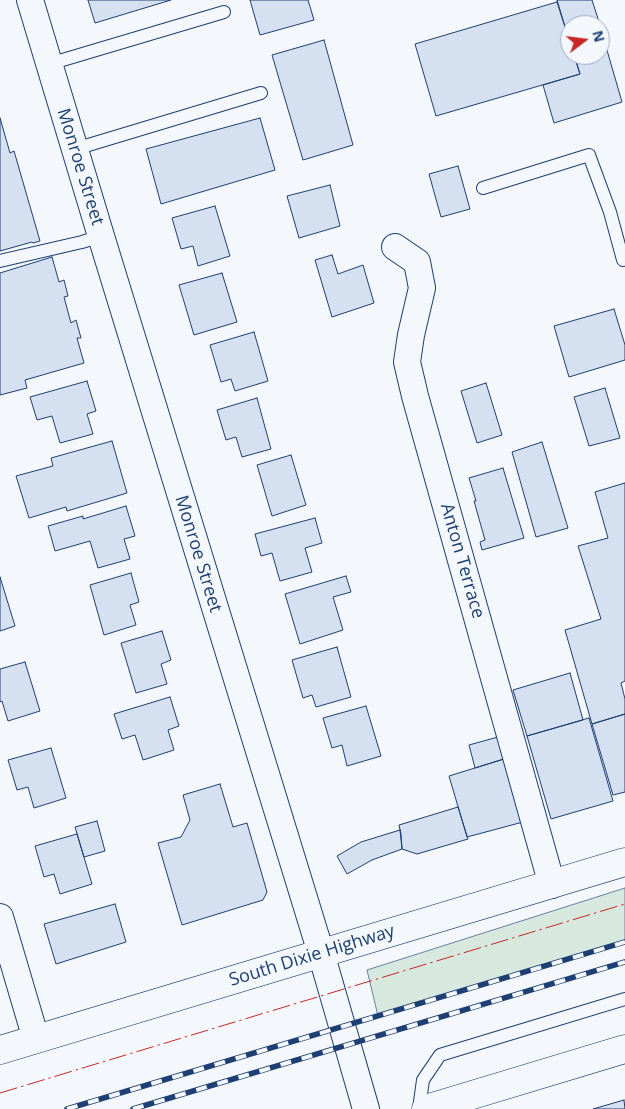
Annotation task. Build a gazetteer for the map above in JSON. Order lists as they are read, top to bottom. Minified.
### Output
{"streets":{"main road":["South Dixie Highway"],"street":["Monroe Street","Anton Terrace"]},"crossings":[["Monroe Street","South Dixie Highway"],["Anton Terrace","South Dixie Highway"]],"north":"right"}
